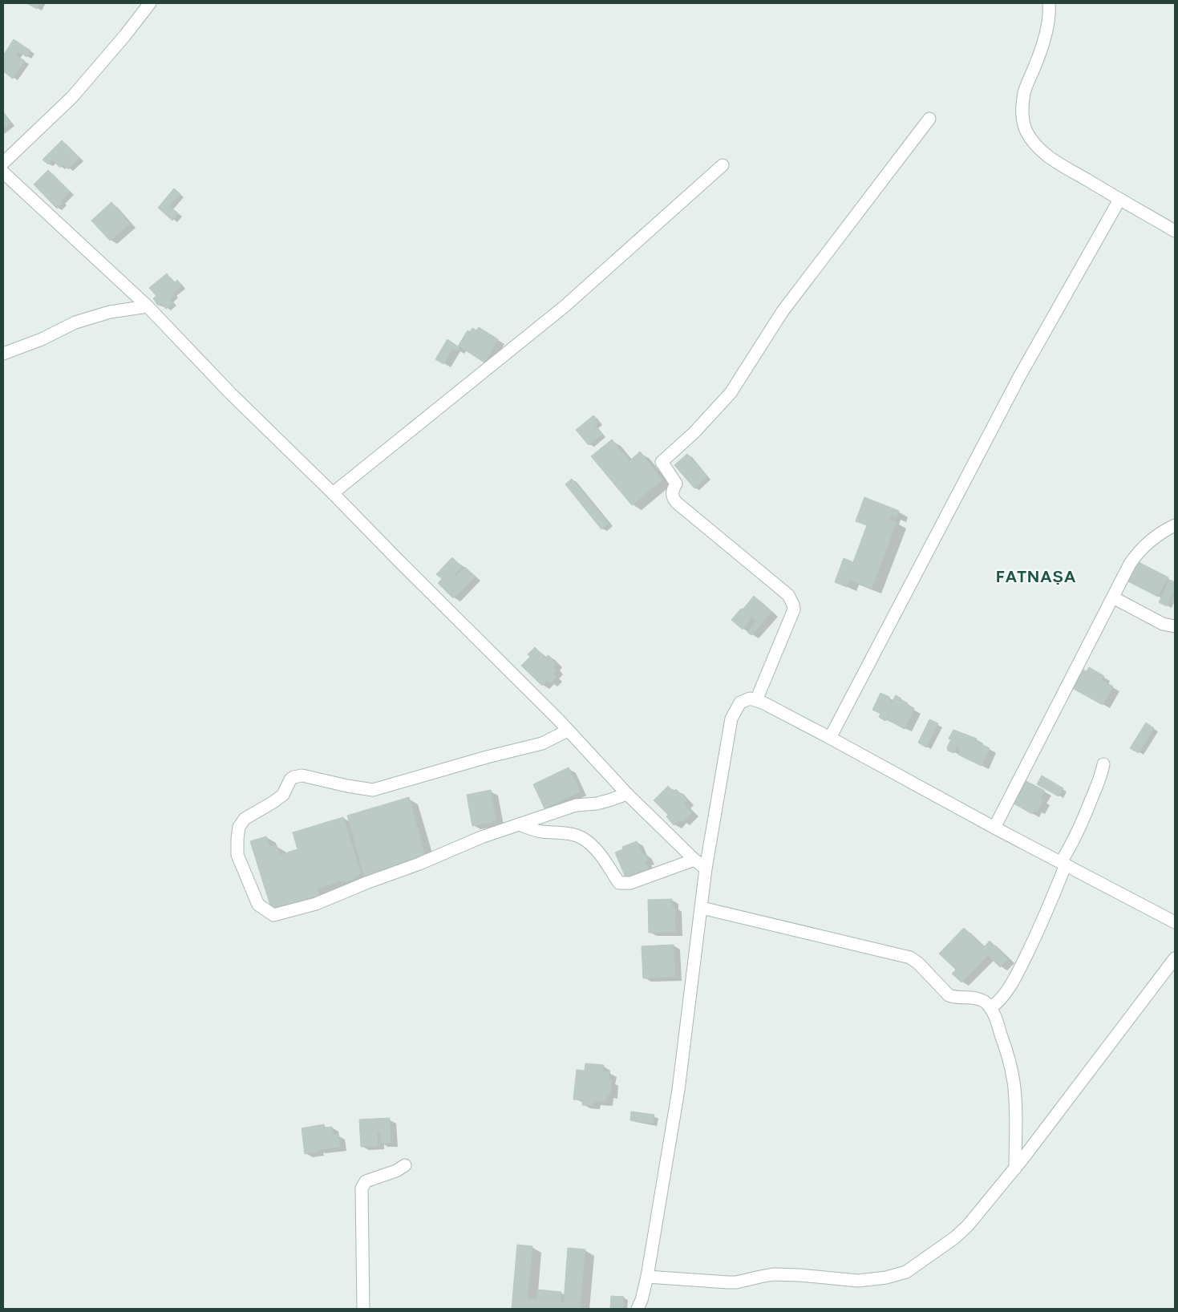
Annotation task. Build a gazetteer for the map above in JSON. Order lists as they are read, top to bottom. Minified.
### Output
{"districts":["FATNAṢA"]}
